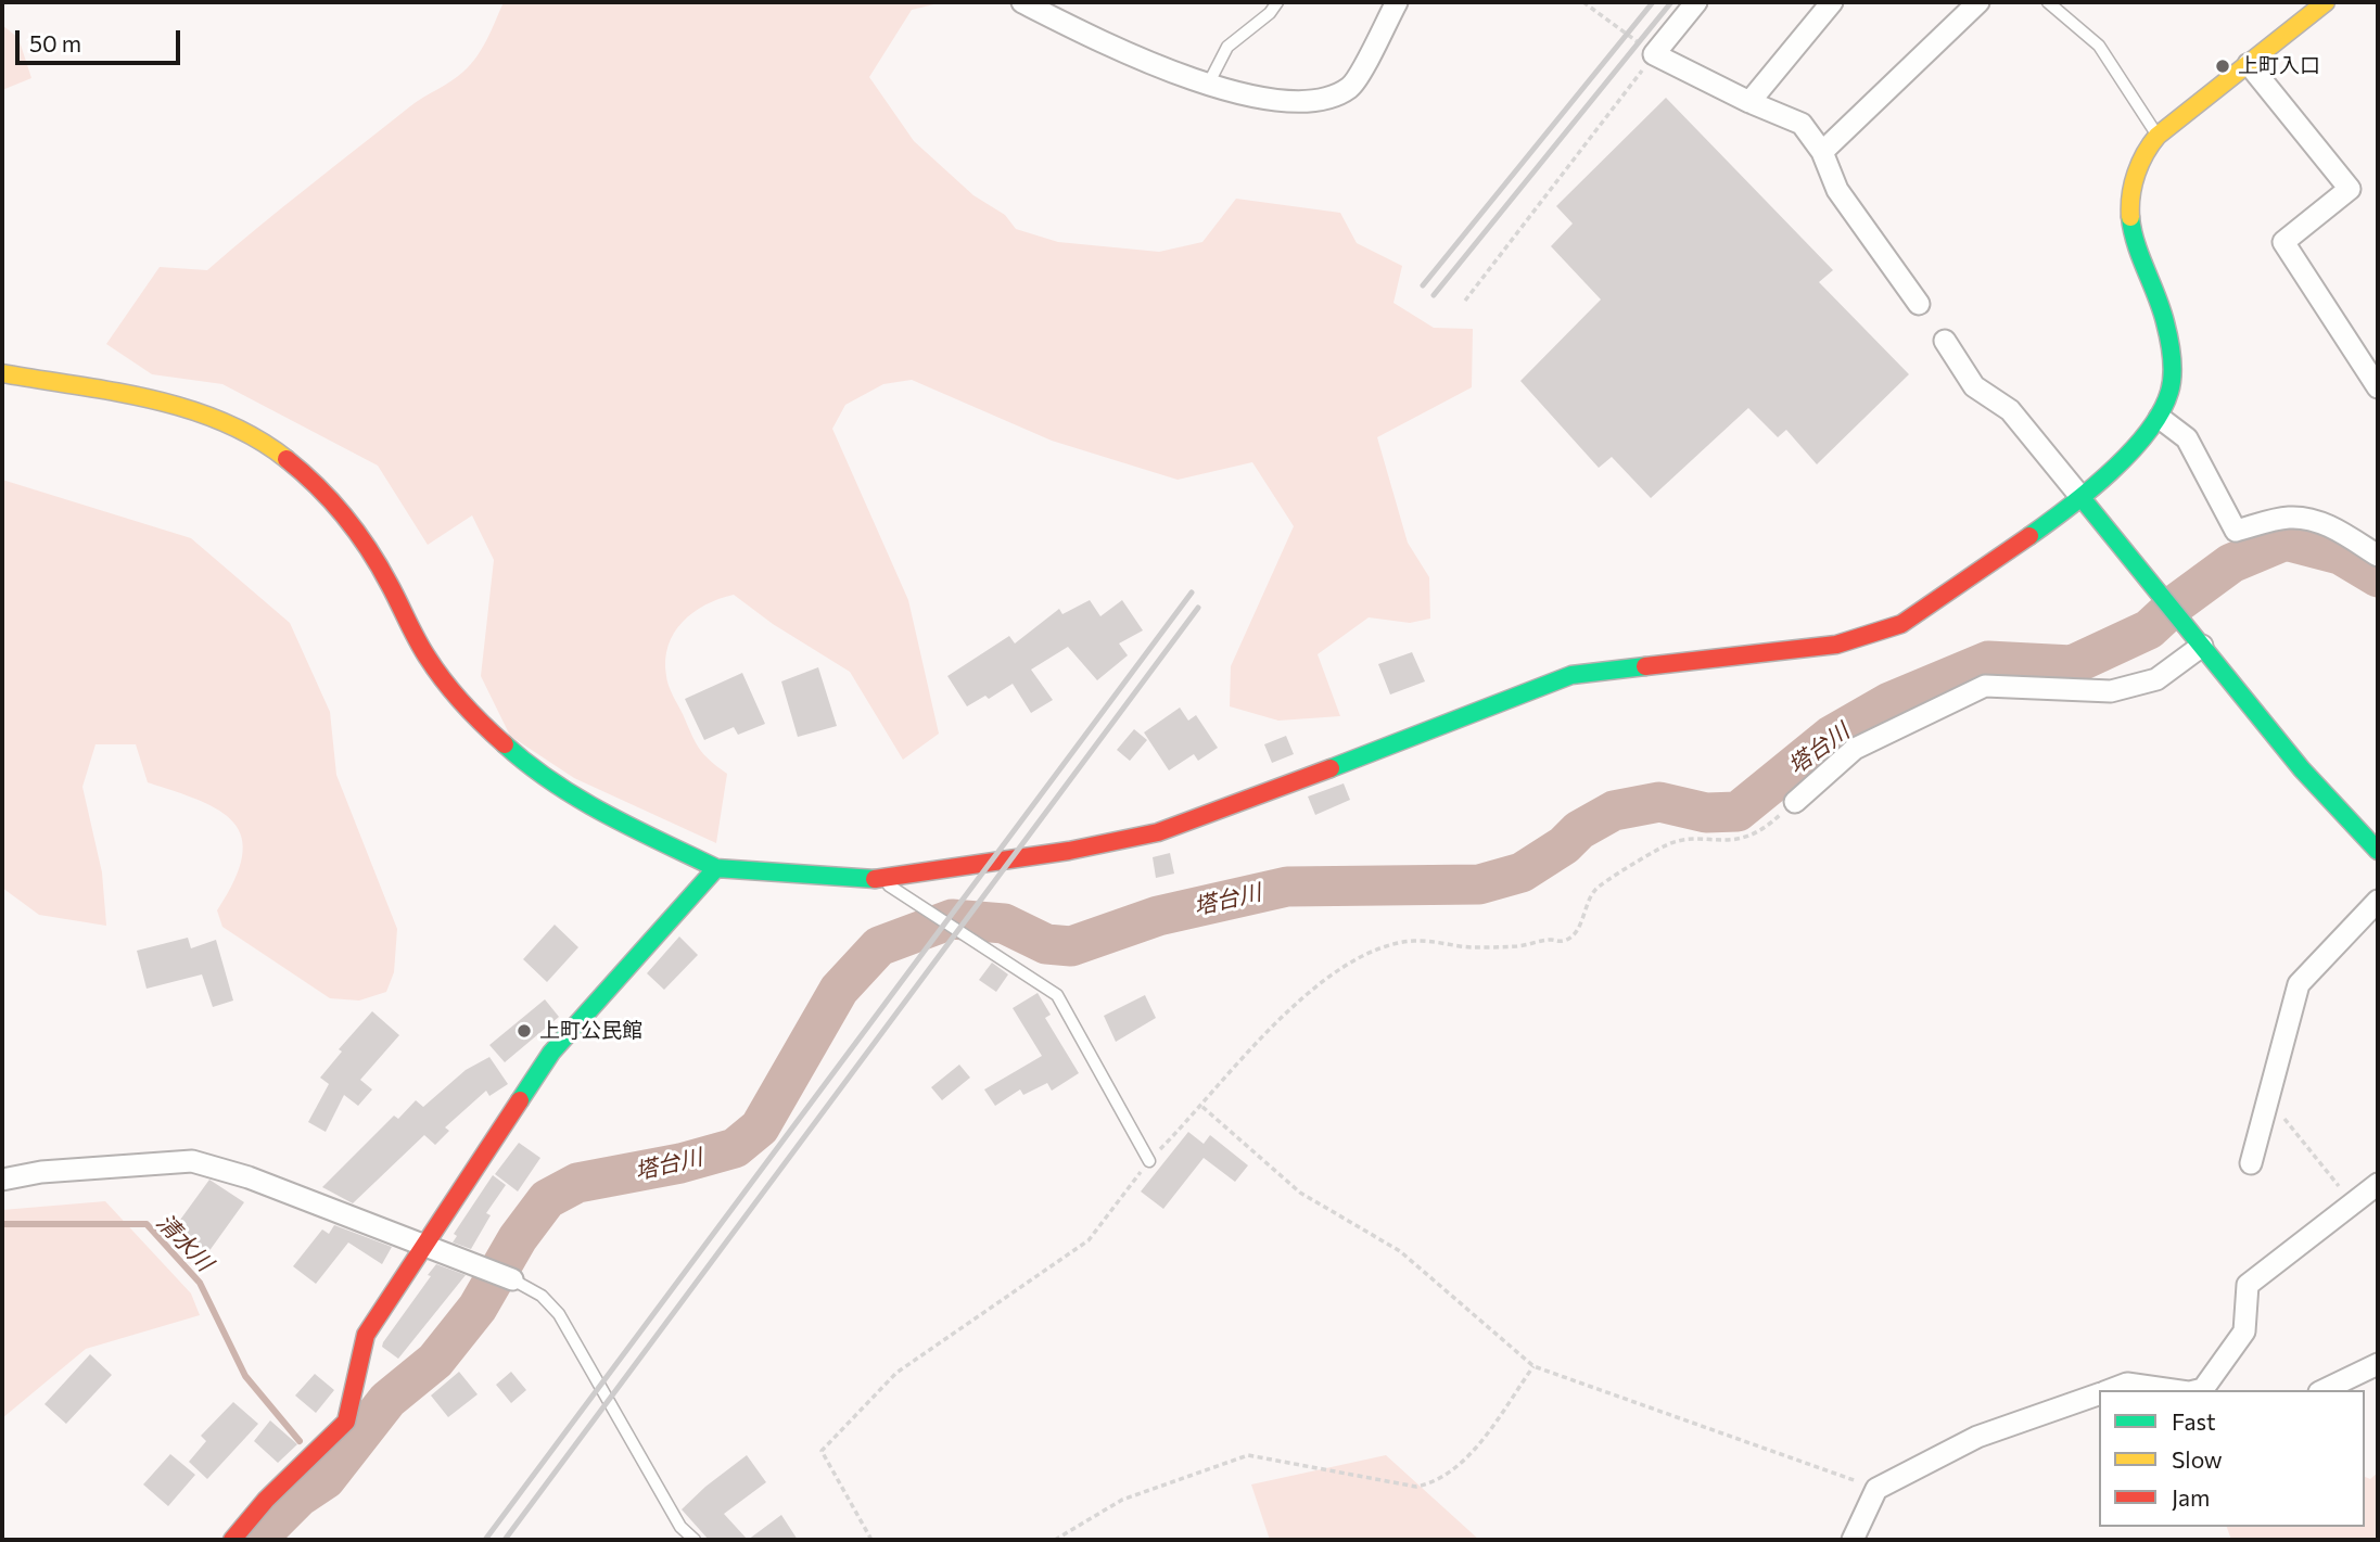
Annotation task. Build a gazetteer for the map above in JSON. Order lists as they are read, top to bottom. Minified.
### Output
{"water":["塔台川","清水川"],"places":["上町入口","上町公民館"],"legend":["Fast","Slow","Jam"],"scale_bar":"50 m"}
